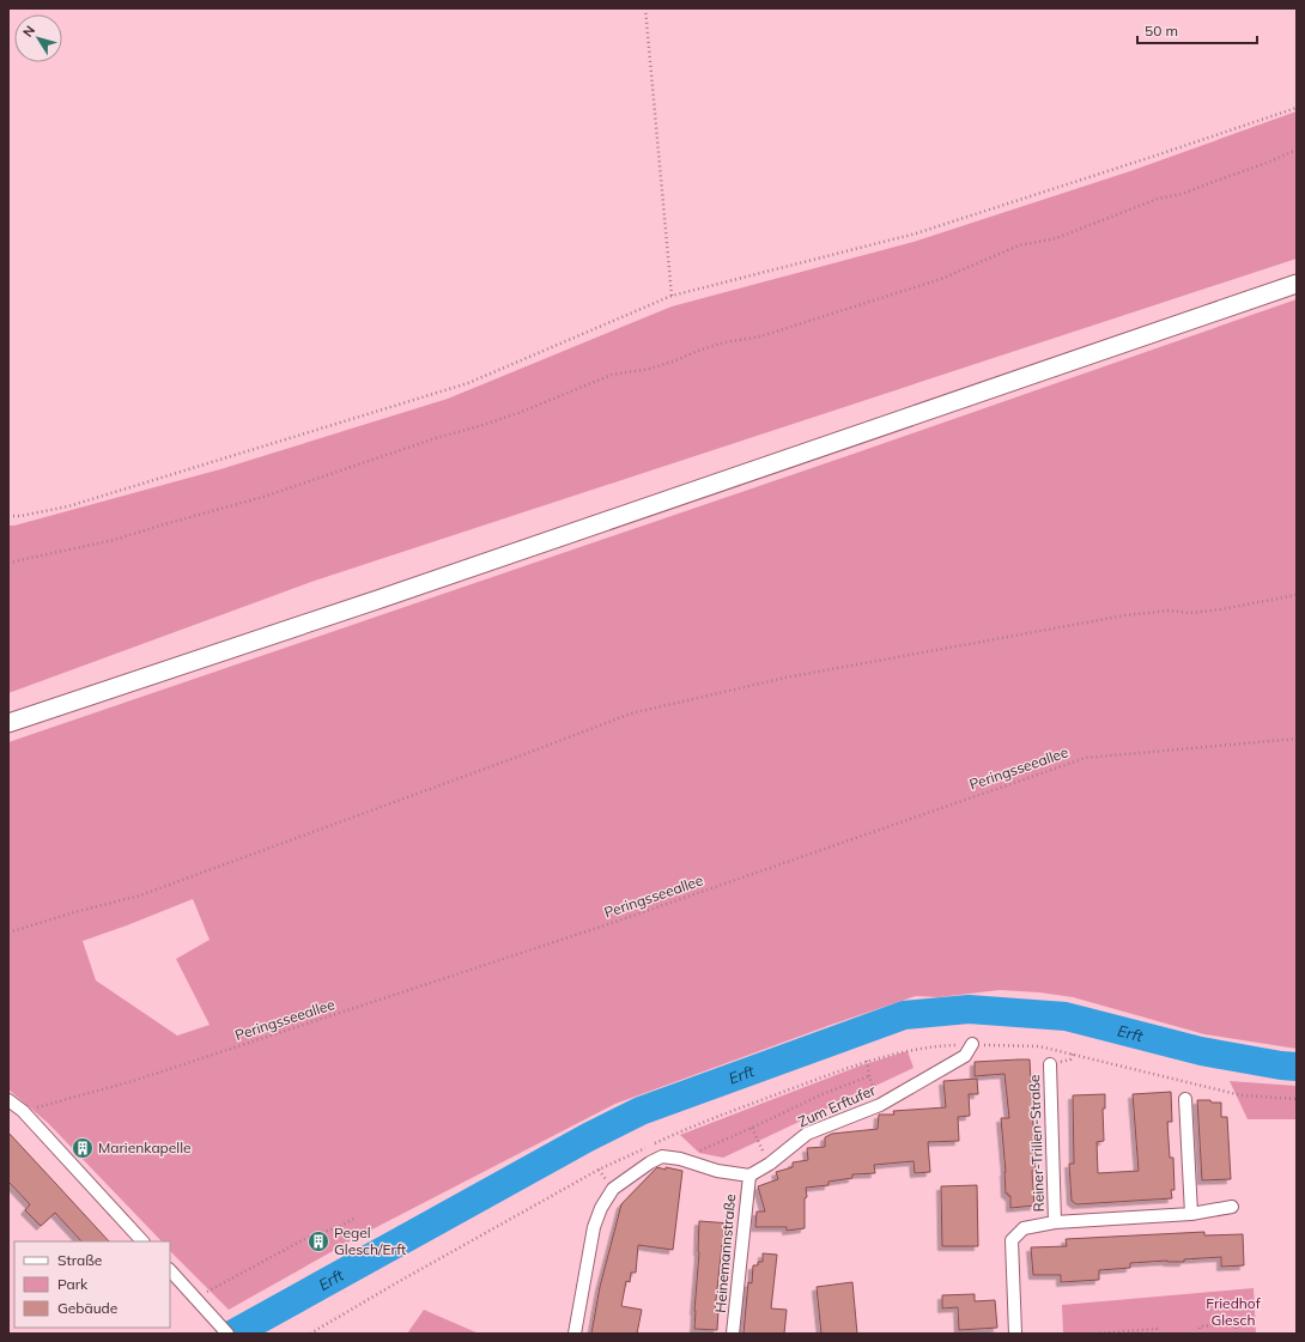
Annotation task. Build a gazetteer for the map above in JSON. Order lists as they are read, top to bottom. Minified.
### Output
{"streets":{"street":["Zum Erftufer","Reiner-Trillen-Straße","Heinemannstraße"],"path":["Peringsseeallee"]},"crossings":[["Zum Erftufer","Heinemannstraße"]],"water":["Erft"],"parks":["Friedhof Glesch"],"places":{"building":["Marienkapelle","Pegel Glesch/Erft"]},"legend":["Straße","Park","Gebäude"],"scale_bar":"50 m","north":"top left"}
